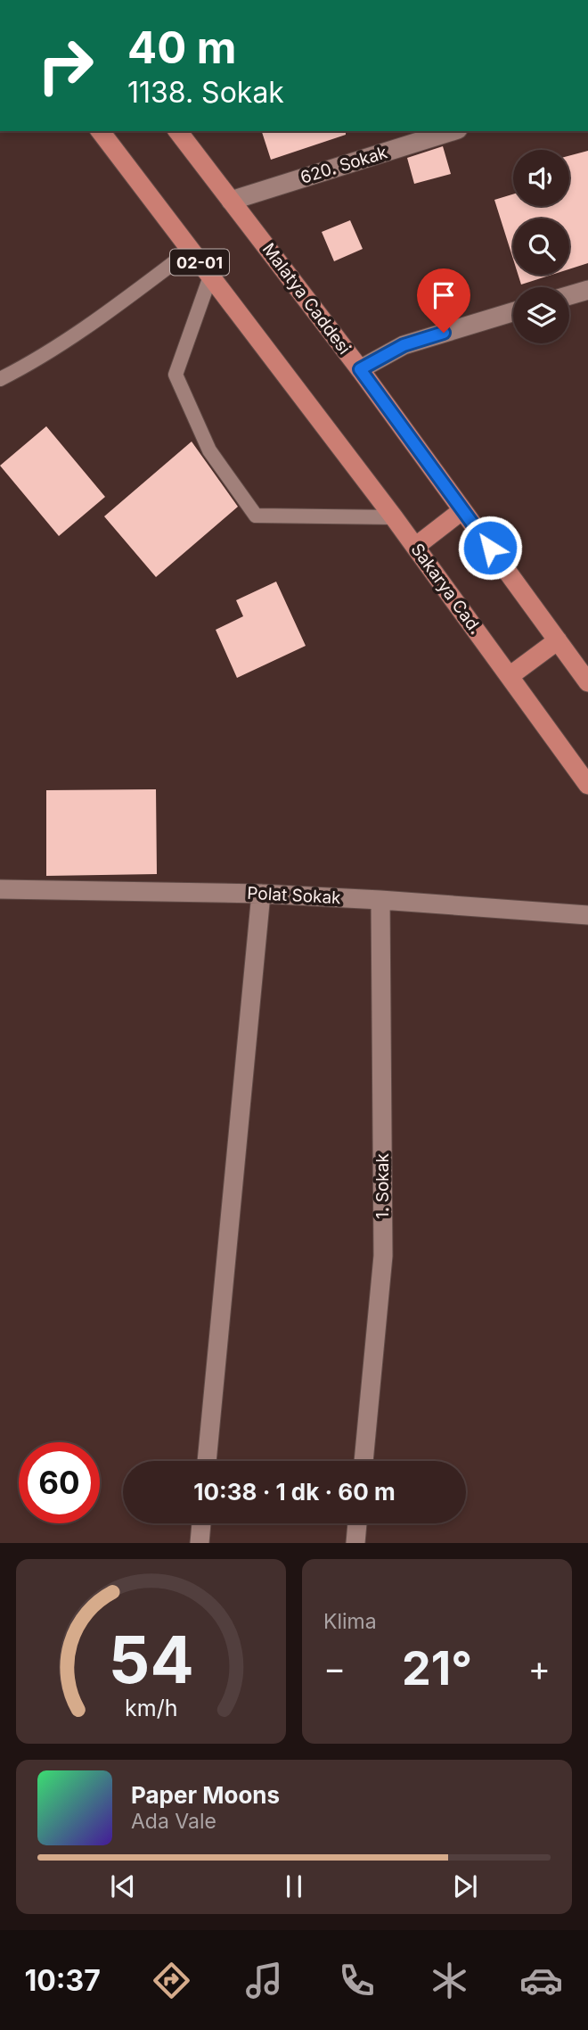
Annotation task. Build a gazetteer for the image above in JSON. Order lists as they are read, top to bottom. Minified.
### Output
{"streets":{"main road":["02-01","Malatya Caddesi","Sakarya Cad."],"street":["620. Sokak","Polat Sokak","1. Sokak"]},"crossings":[["620. Sokak","Malatya Caddesi"],["02-01","Sakarya Cad."],["Polat Sokak","1. Sokak"]],"page":{"turn":["40 m","1138. Sokak"],"limit":"60","trip":"10:38 · 1 dk · 60 m","tile":"Klima","heat":["−","21°","+"],"song":["Paper Moons","Ada Vale"],"tabs":"10:37","gauge":["54","km/h"]}}
